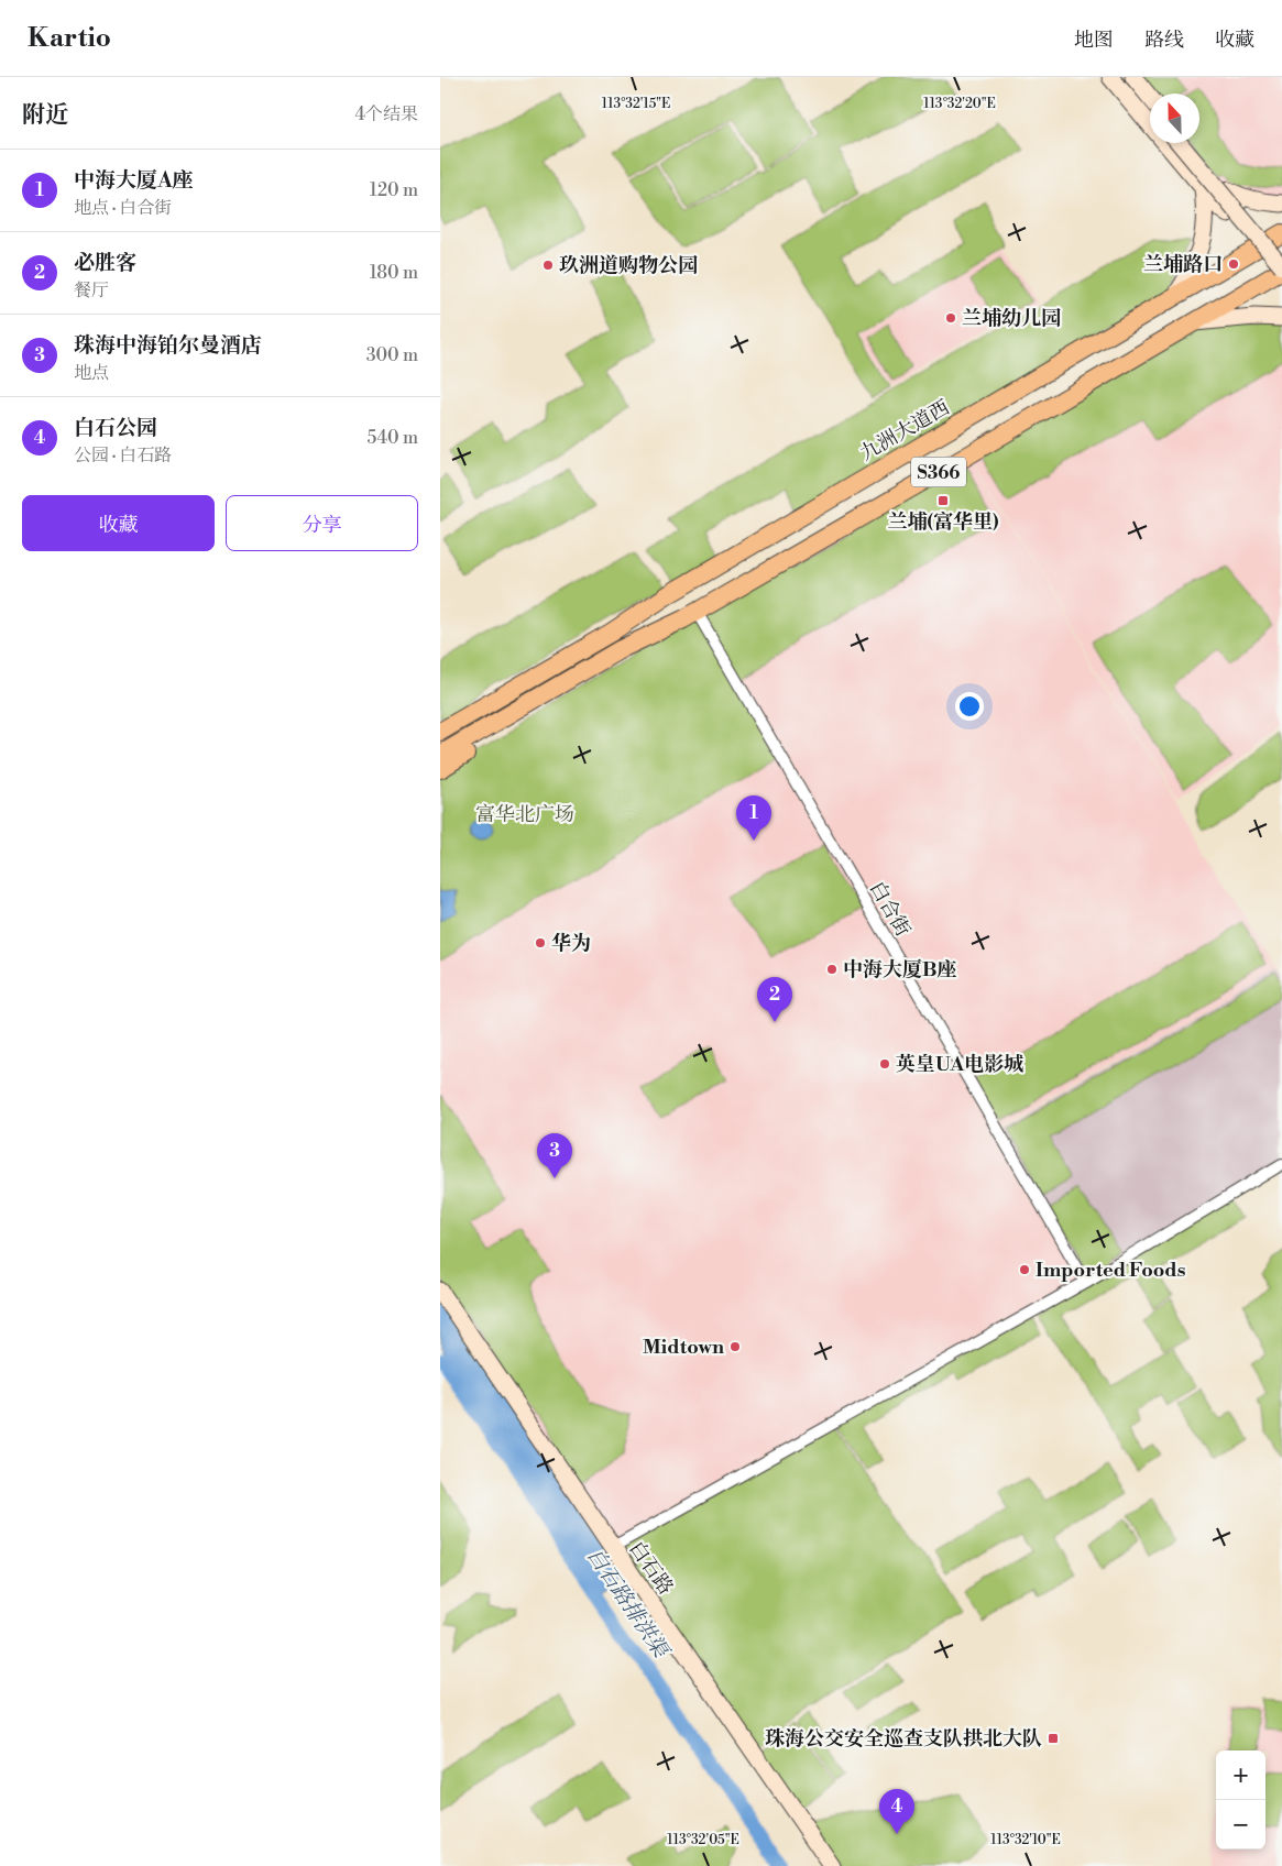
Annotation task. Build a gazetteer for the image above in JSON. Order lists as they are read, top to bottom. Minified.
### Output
{"streets":{"main road":["九洲大道西","S366","白石路"],"street":["白合街"]},"crossings":[["九洲大道西","S366"],["S366","白合街"]],"water":["白石路排洪渠"],"parks":["富华北广场"],"places":{"other":["兰埔路口","玖洲道购物公园","兰埔幼儿园","华为","中海大厦B座","英皇UA电影城","Imported Foods","Midtown"],"transit":["兰埔(富华里)","珠海公交安全巡查支队拱北大队"]},"north":"top","page":{"header":"Kartio","nav":["地图","路线","收藏"],"heading":["附近","4个结果"],"list":[{"mark":"1","name":"中海大厦A座","note":"地点 · 白合街","value":"120 m"},{"mark":"2","name":"必胜客","note":"餐厅","value":"180 m"},{"mark":"3","name":"珠海中海铂尔曼酒店","note":"地点","value":"300 m"},{"mark":"4","name":"白石公园","note":"公园 · 白石路","value":"540 m"}],"buttons":["收藏","分享"],"pins":["1","2","3","4"],"map_buttons":["+","−"]},"coordinates":["113°32'15\"E","113°32'20\"E","113°32'05\"E","113°32'10\"E"]}
